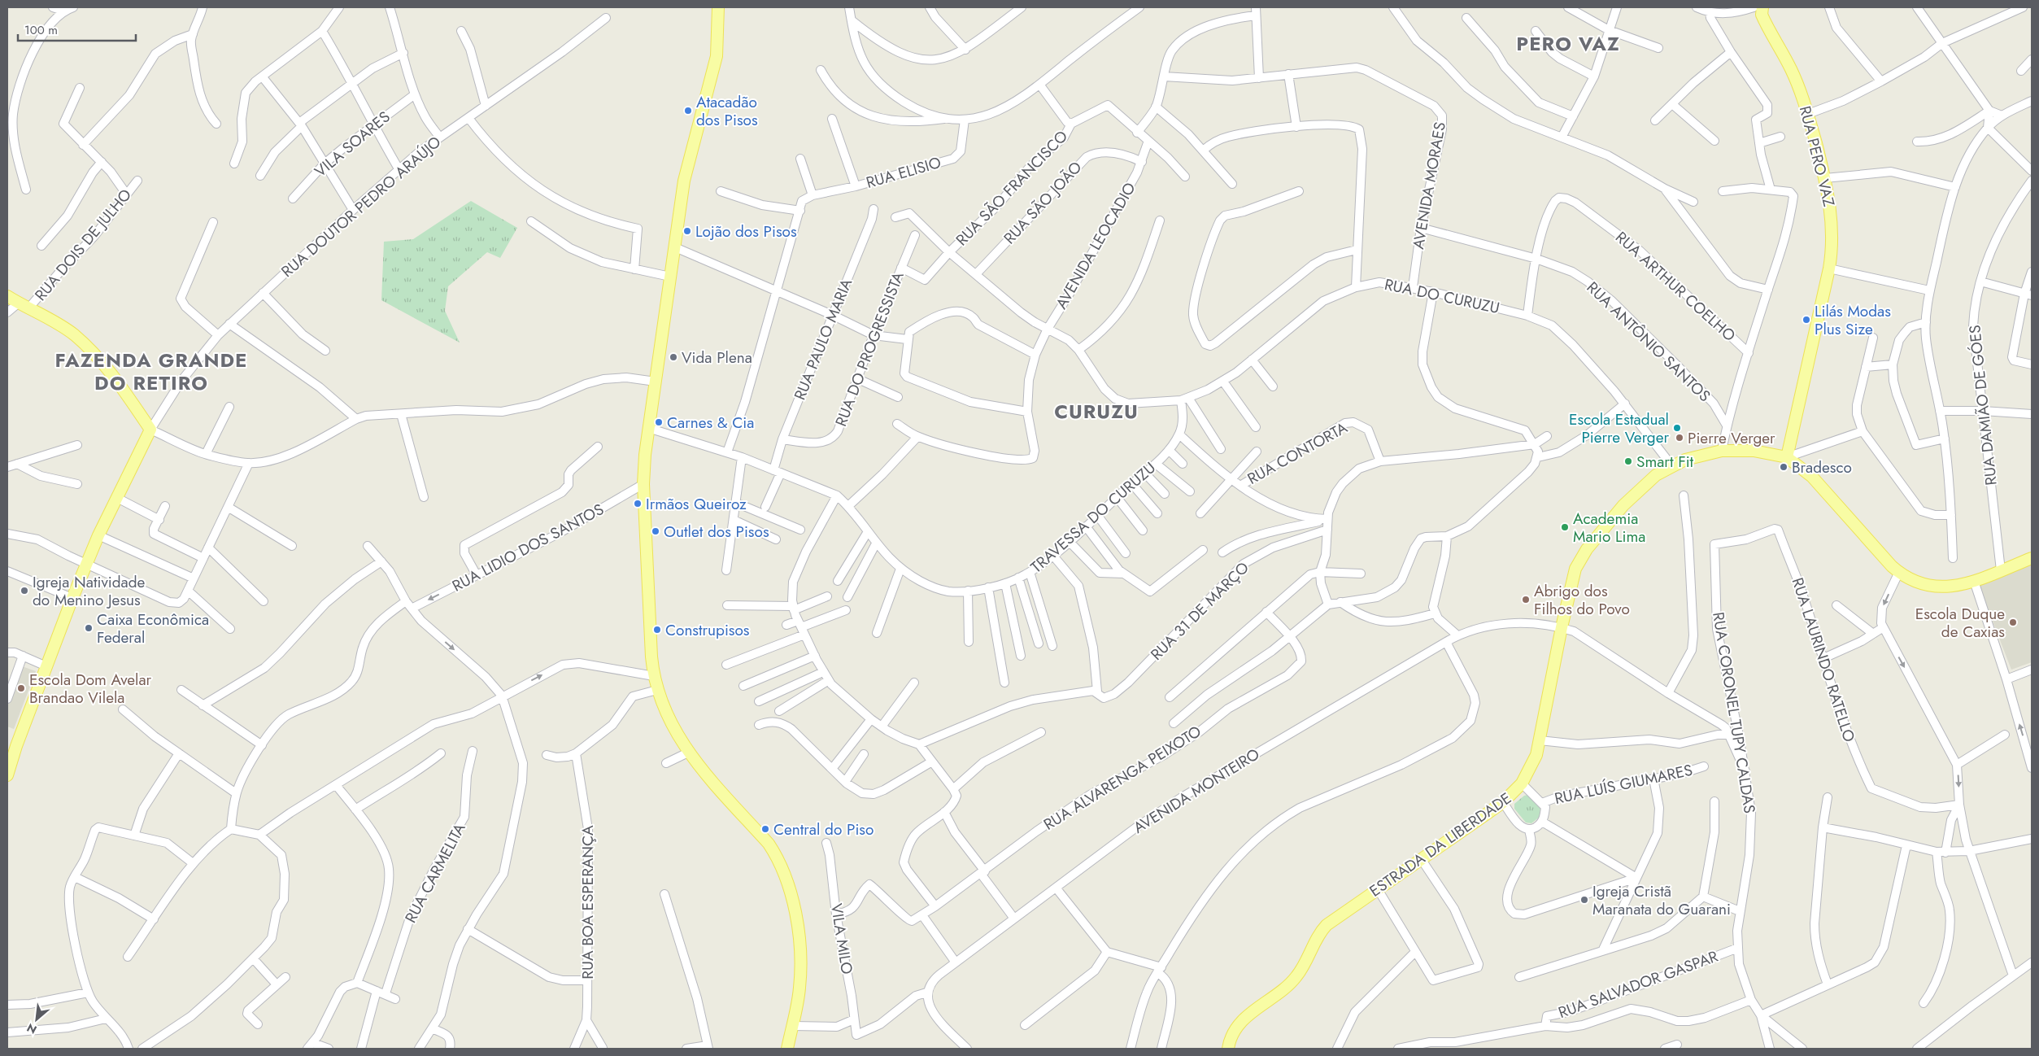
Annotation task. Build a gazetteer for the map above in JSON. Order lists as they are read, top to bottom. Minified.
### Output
{"streets":{"main road":["RUA PERO VAZ","ESTRADA DA LIBERDADE"],"street":["VILA SOARES","RUA ELISIO","AVENIDA MORAES","RUA SÃO FRANCISCO","RUA SÃO JOÃO","RUA DOUTOR PEDRO ARAÚJO","RUA DOIS DE JULHO","AVENIDA LEOCADIO","RUA ARTHUR COELHO","RUA DO CURUZU","RUA PAULO MARIA","RUA ANTÔNIO SANTOS","RUA DO PROGRESSISTA","RUA DAMIÃO DE GÓES","RUA CONTORTA","TRAVESSA DO CURUZU","RUA LIDIO DOS SANTOS","RUA 31 DE MARÇO","RUA LAURINDO RATELLO","RUA CORONEL TUPY CALDAS","RUA ALVARENGA PEIXOTO","RUA LUÍS GIUMARES","AVENIDA MONTEIRO","RUA CARMELITA","RUA BOA ESPERANÇA","VILA MILO","RUA SALVADOR GASPAR"]},"crossings":[["RUA PERO VAZ","ESTRADA DA LIBERDADE"],["AVENIDA MORAES","RUA DO CURUZU"],["AVENIDA MORAES","RUA ANTÔNIO SANTOS"],["RUA SÃO FRANCISCO","RUA DO PROGRESSISTA"],["RUA SÃO JOÃO","AVENIDA LEOCADIO"],["RUA ARTHUR COELHO","RUA ANTÔNIO SANTOS"],["RUA DO CURUZU","ESTRADA DA LIBERDADE"],["RUA PAULO MARIA","RUA DO PROGRESSISTA"],["RUA PAULO MARIA","TRAVESSA DO CURUZU"],["RUA DAMIÃO DE GÓES","ESTRADA DA LIBERDADE"],["RUA LAURINDO RATELLO","RUA CORONEL TUPY CALDAS"],["RUA CORONEL TUPY CALDAS","RUA SALVADOR GASPAR"],["AVENIDA MONTEIRO","ESTRADA DA LIBERDADE"],["AVENIDA MONTEIRO","VILA MILO"]],"districts":["PERO VAZ","FAZENDA GRANDE DO RETIRO","CURUZU"],"places":["Atacadão dos Pisos","Lojão dos Pisos","Lilás Modas Plus Size","Vida Plena","Carnes & Cia","Escola Estadual Pierre Verger","Pierre Verger","Smart Fit","Bradesco","Irmãos Queiroz","Academia Mario Lima","Outlet dos Pisos","Igreja Natividade do Menino Jesus","Abrigo dos Filhos do Povo","Escola Duque de Caxias","Caixa Econômica Federal","Construpisos","Escola Dom Avelar Brandao Vilela","Central do Piso","Igreja Cristã Maranata do Guarani"],"scale_bar":"100 m","north":"bottom left"}
